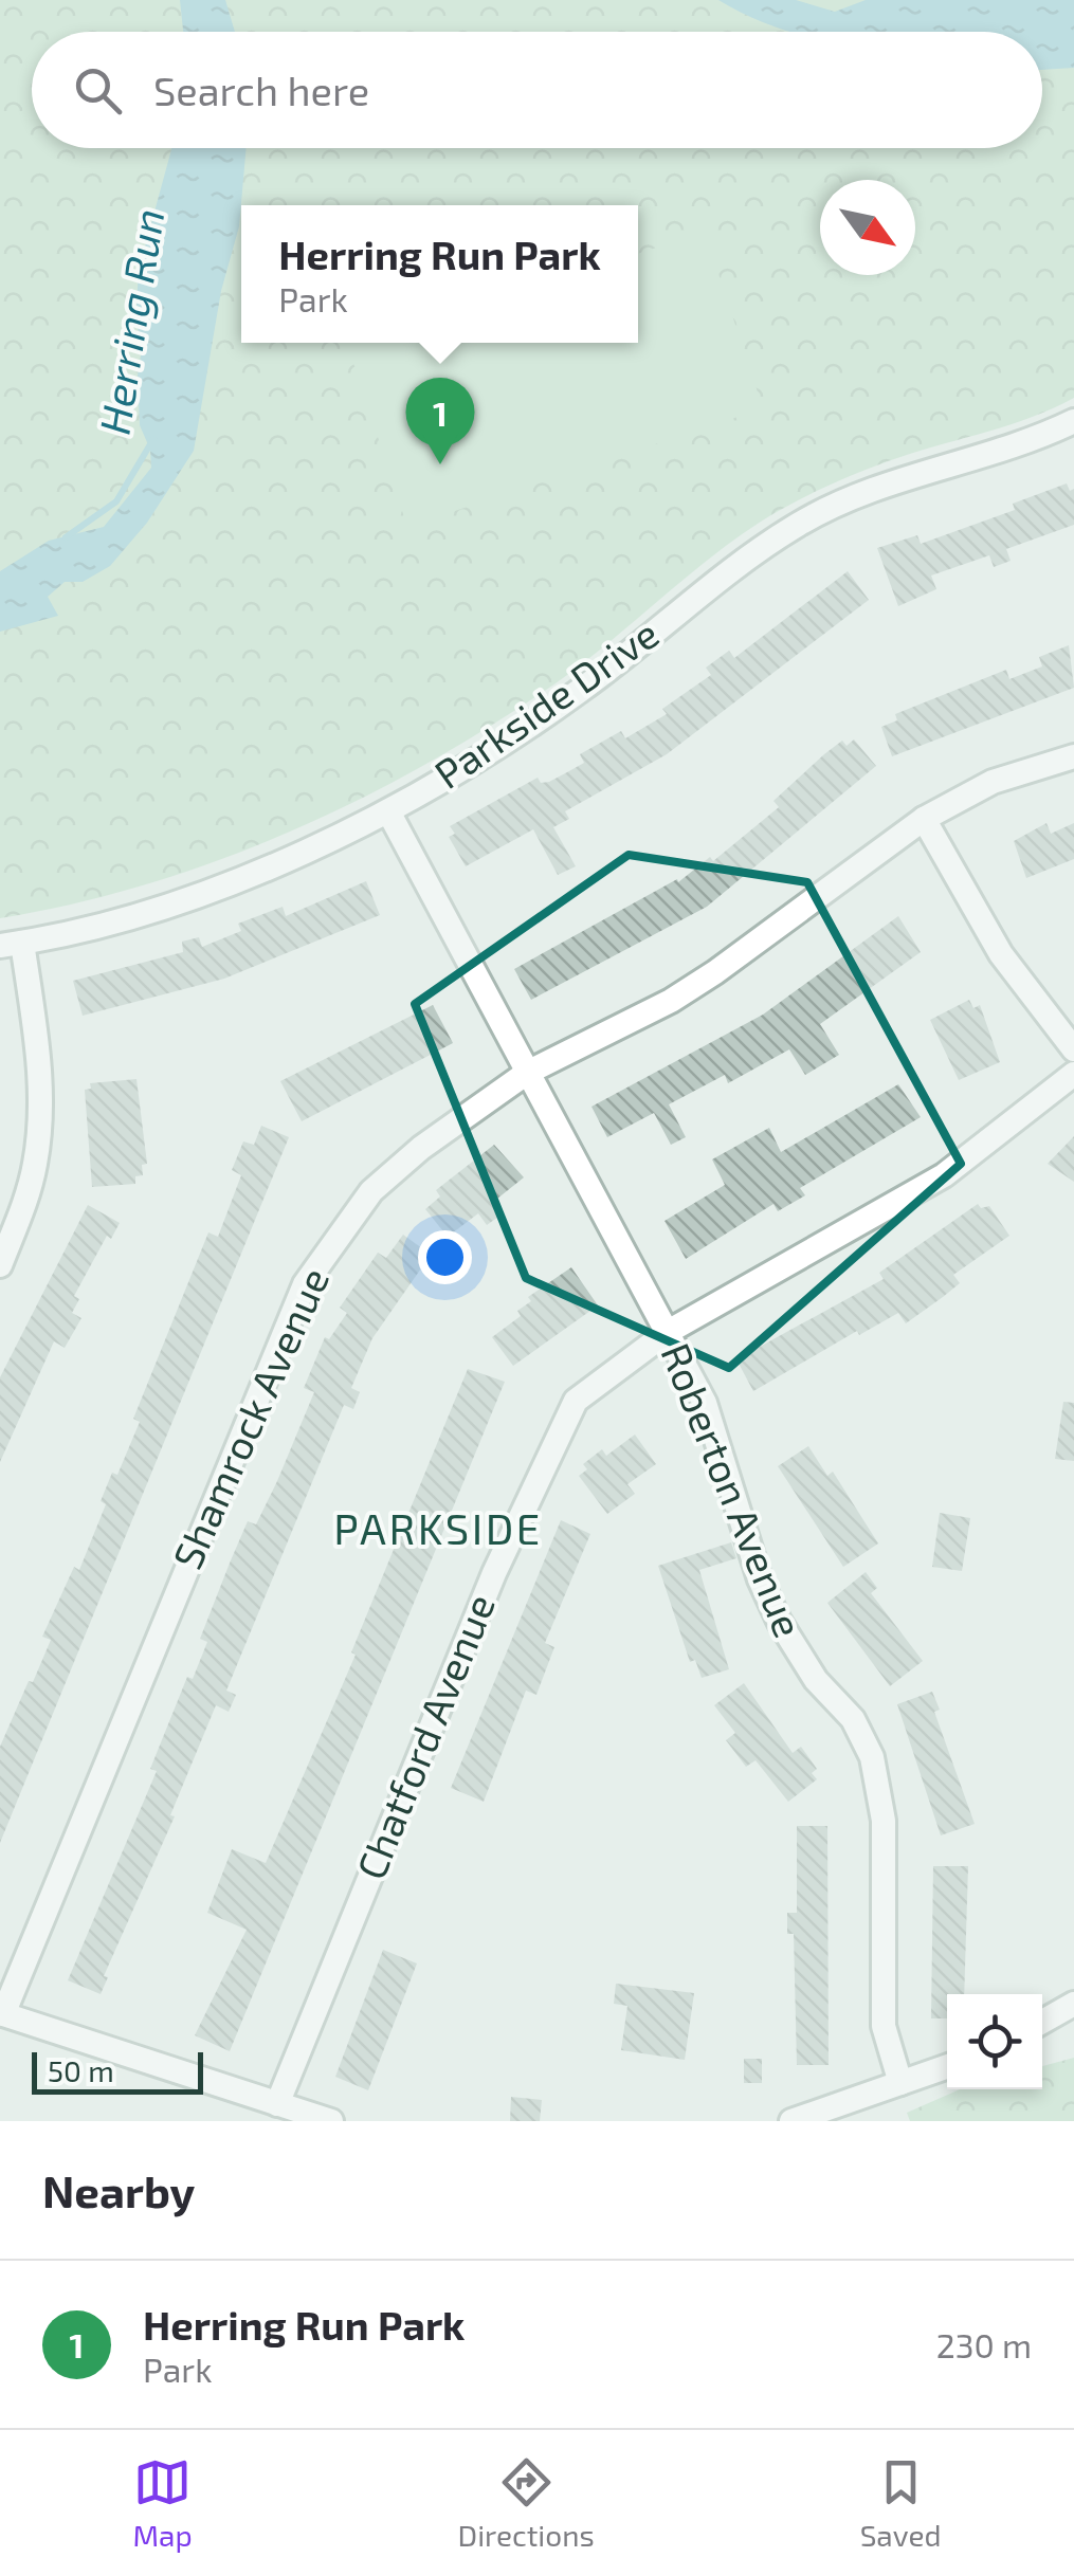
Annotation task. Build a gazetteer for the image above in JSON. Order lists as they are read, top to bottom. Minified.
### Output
{"streets":{"street":["Parkside Drive","Shamrock Avenue","Roberton Avenue","Chatford Avenue"]},"crossings":[["Parkside Drive","Roberton Avenue"],["Shamrock Avenue","Roberton Avenue"],["Roberton Avenue","Chatford Avenue"]],"districts":["PARKSIDE"],"water":["Herring Run"],"scale_bar":"50 m","north":"bottom right","page":{"search":"Search here","popup":["Herring Run Park","Park"],"pins":"1","scale":"50 m","heading":"Nearby","list":[{"mark":"1","name":"Herring Run Park","note":"Park","value":"230 m"}],"nav":["Map","Directions","Saved"]}}
